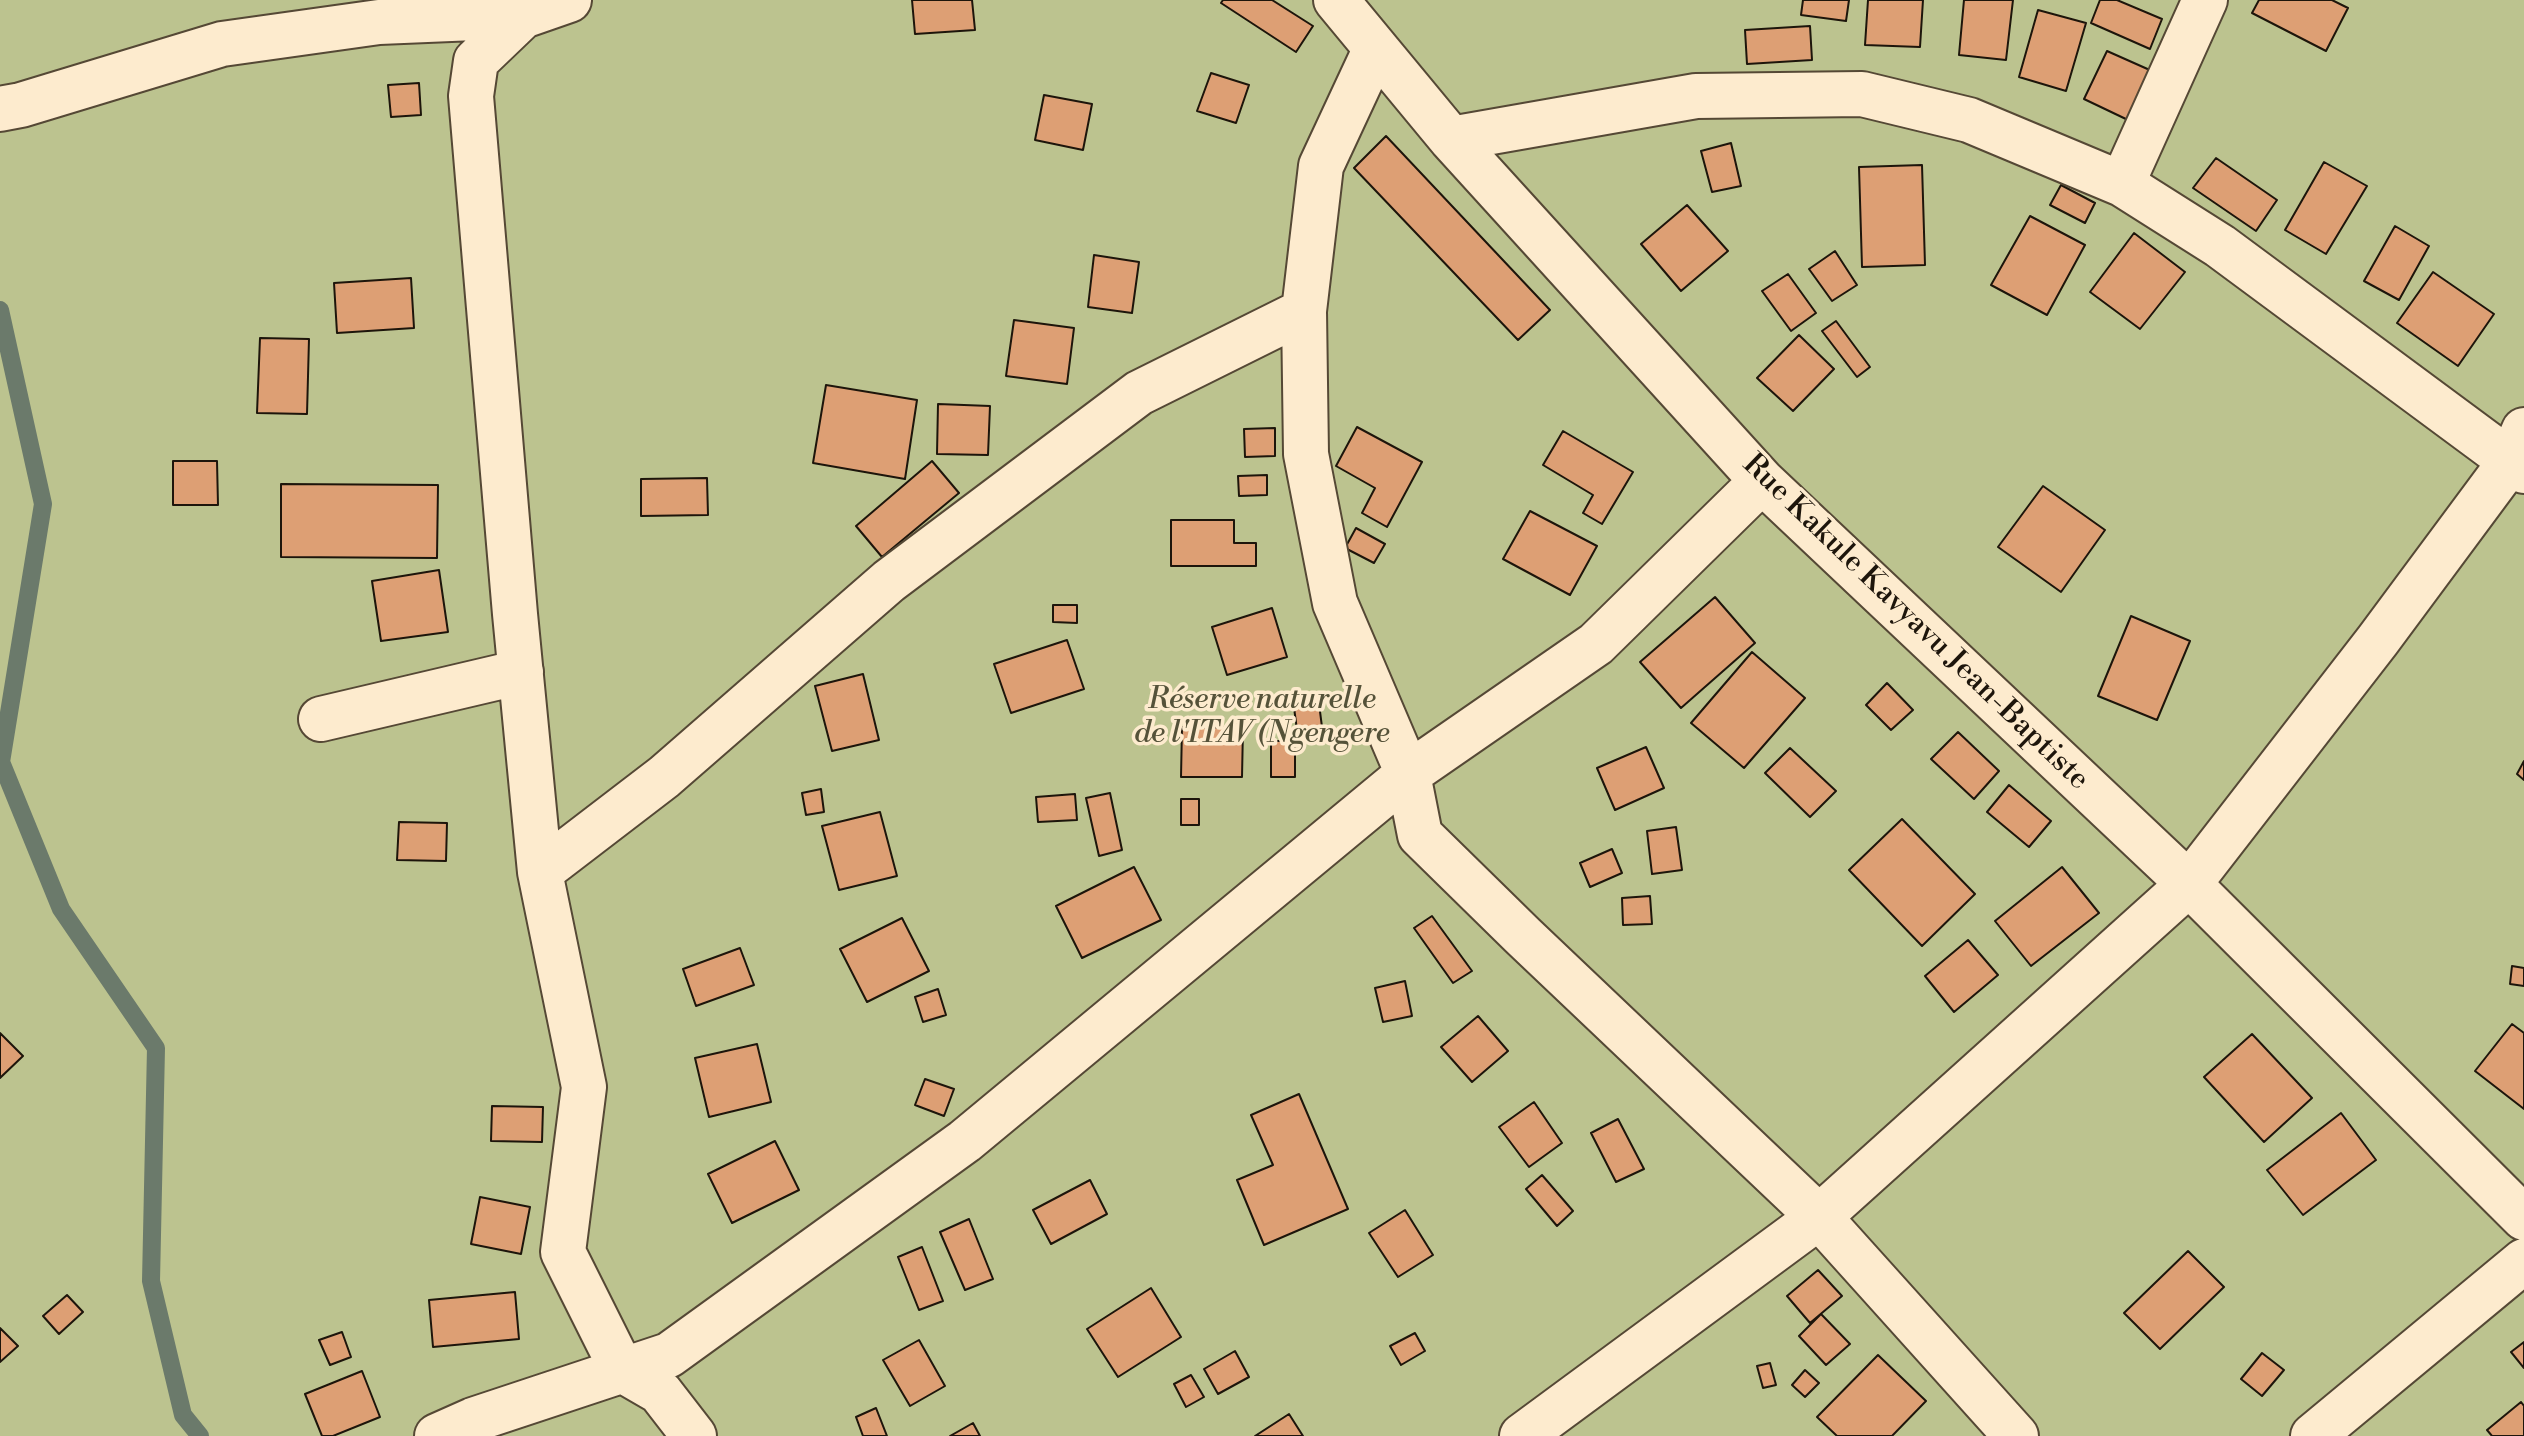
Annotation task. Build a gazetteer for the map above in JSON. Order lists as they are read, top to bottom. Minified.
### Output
{"streets":{"street":["Rue Kakule Kavyavu Jean-Baptiste"]},"parks":["Réserve naturelle de l'ITAV (Ngengere"]}
